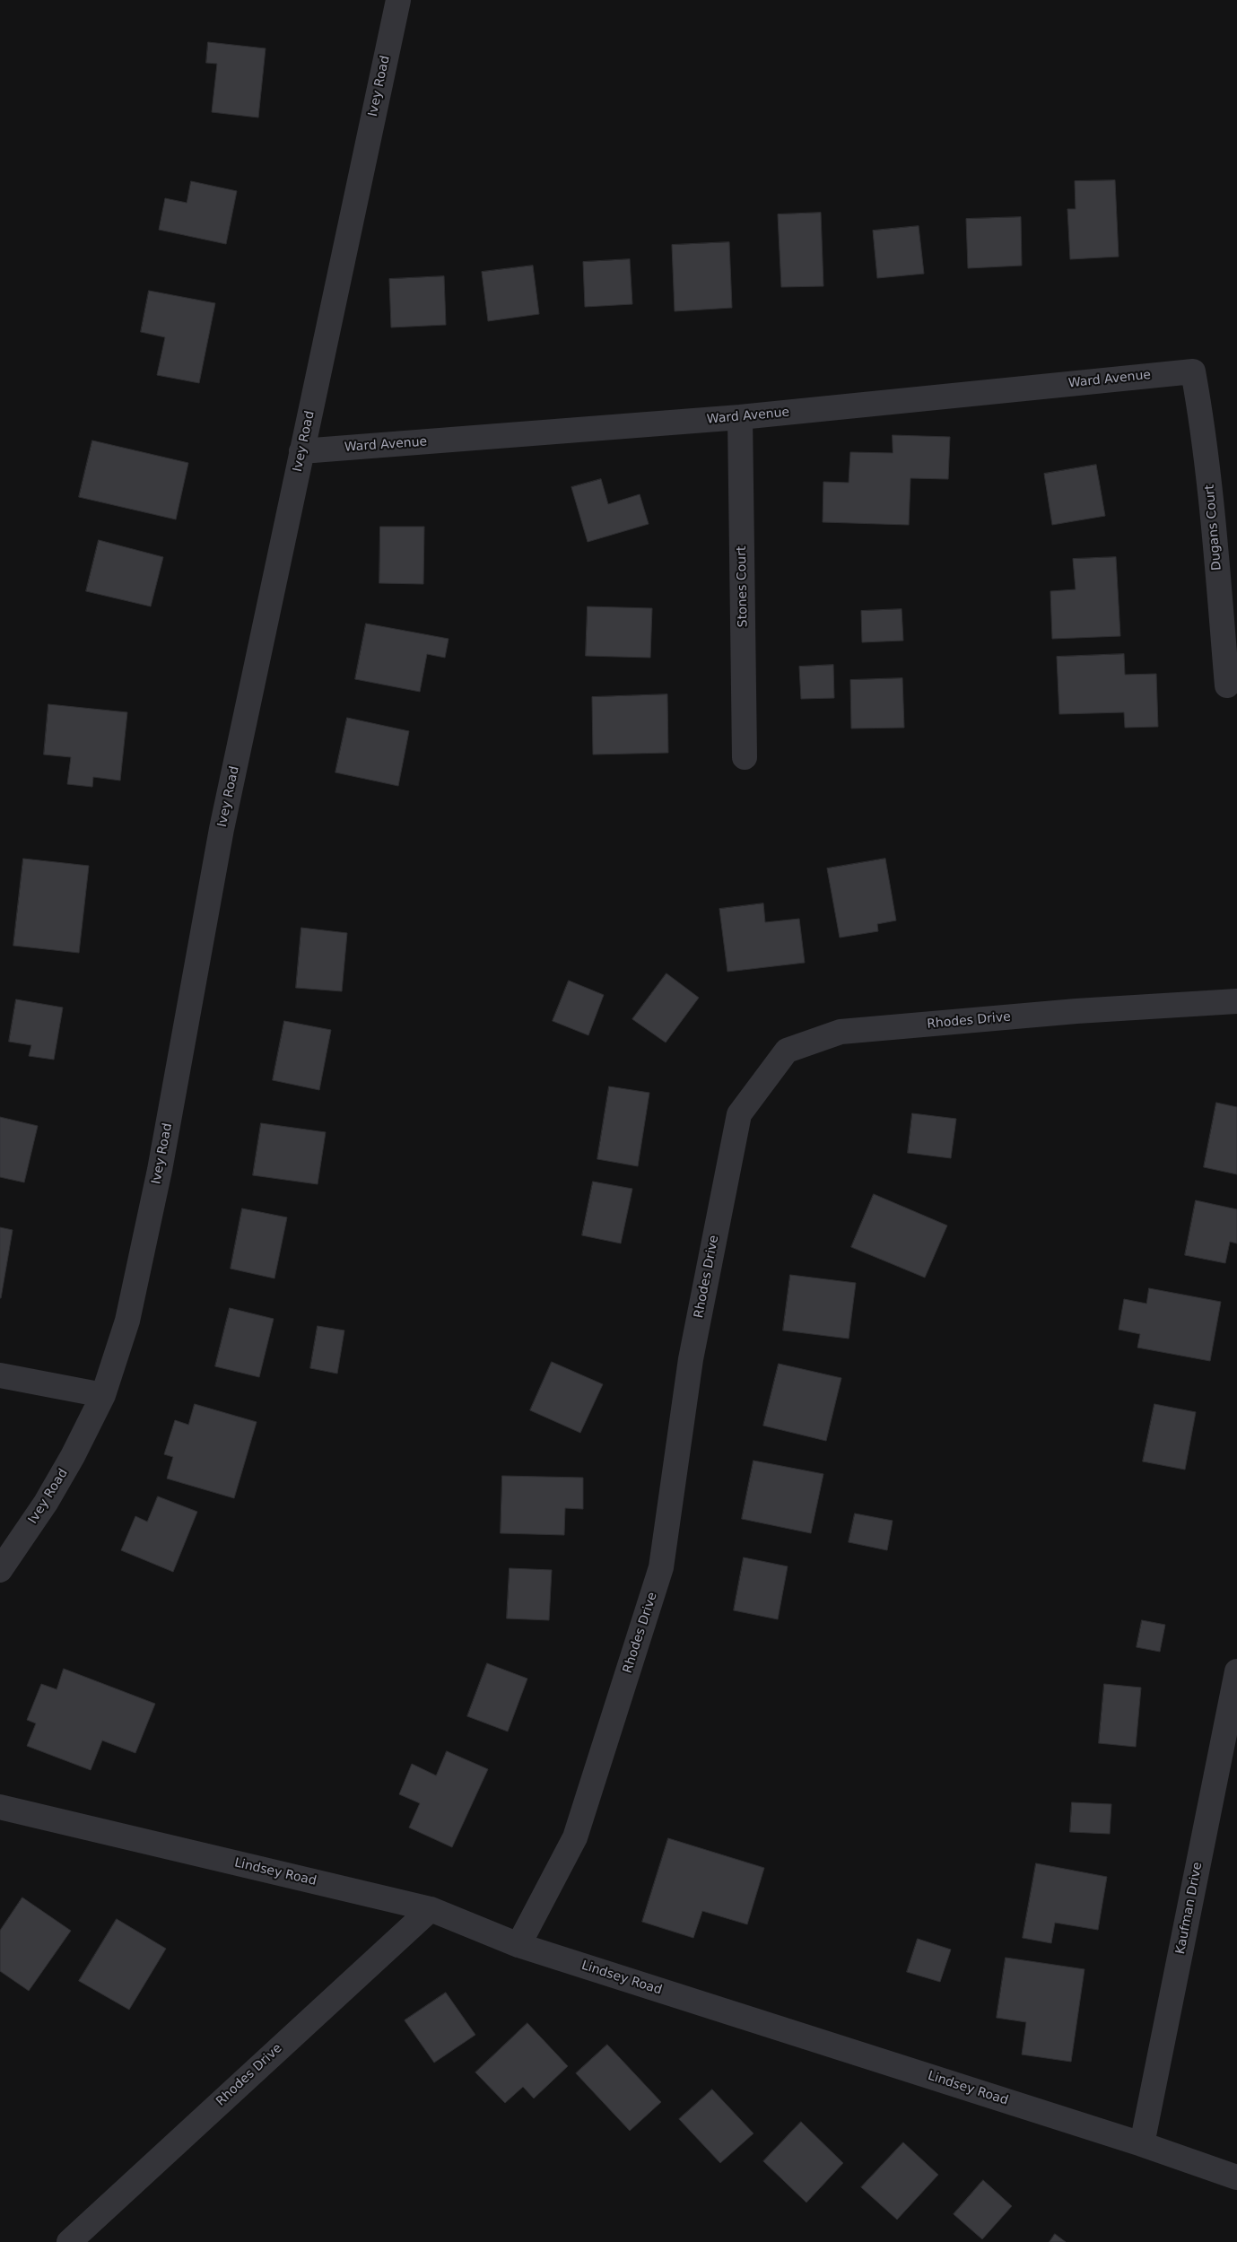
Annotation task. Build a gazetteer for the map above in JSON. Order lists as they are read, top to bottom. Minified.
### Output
{"streets":{"street":["Ivey Road","Ward Avenue","Dugans Court","Stones Court","Rhodes Drive","Lindsey Road","Kaufman Drive"]},"crossings":[["Ivey Road","Ward Avenue"],["Ward Avenue","Dugans Court"],["Ward Avenue","Stones Court"],["Rhodes Drive","Lindsey Road"],["Lindsey Road","Kaufman Drive"]]}
